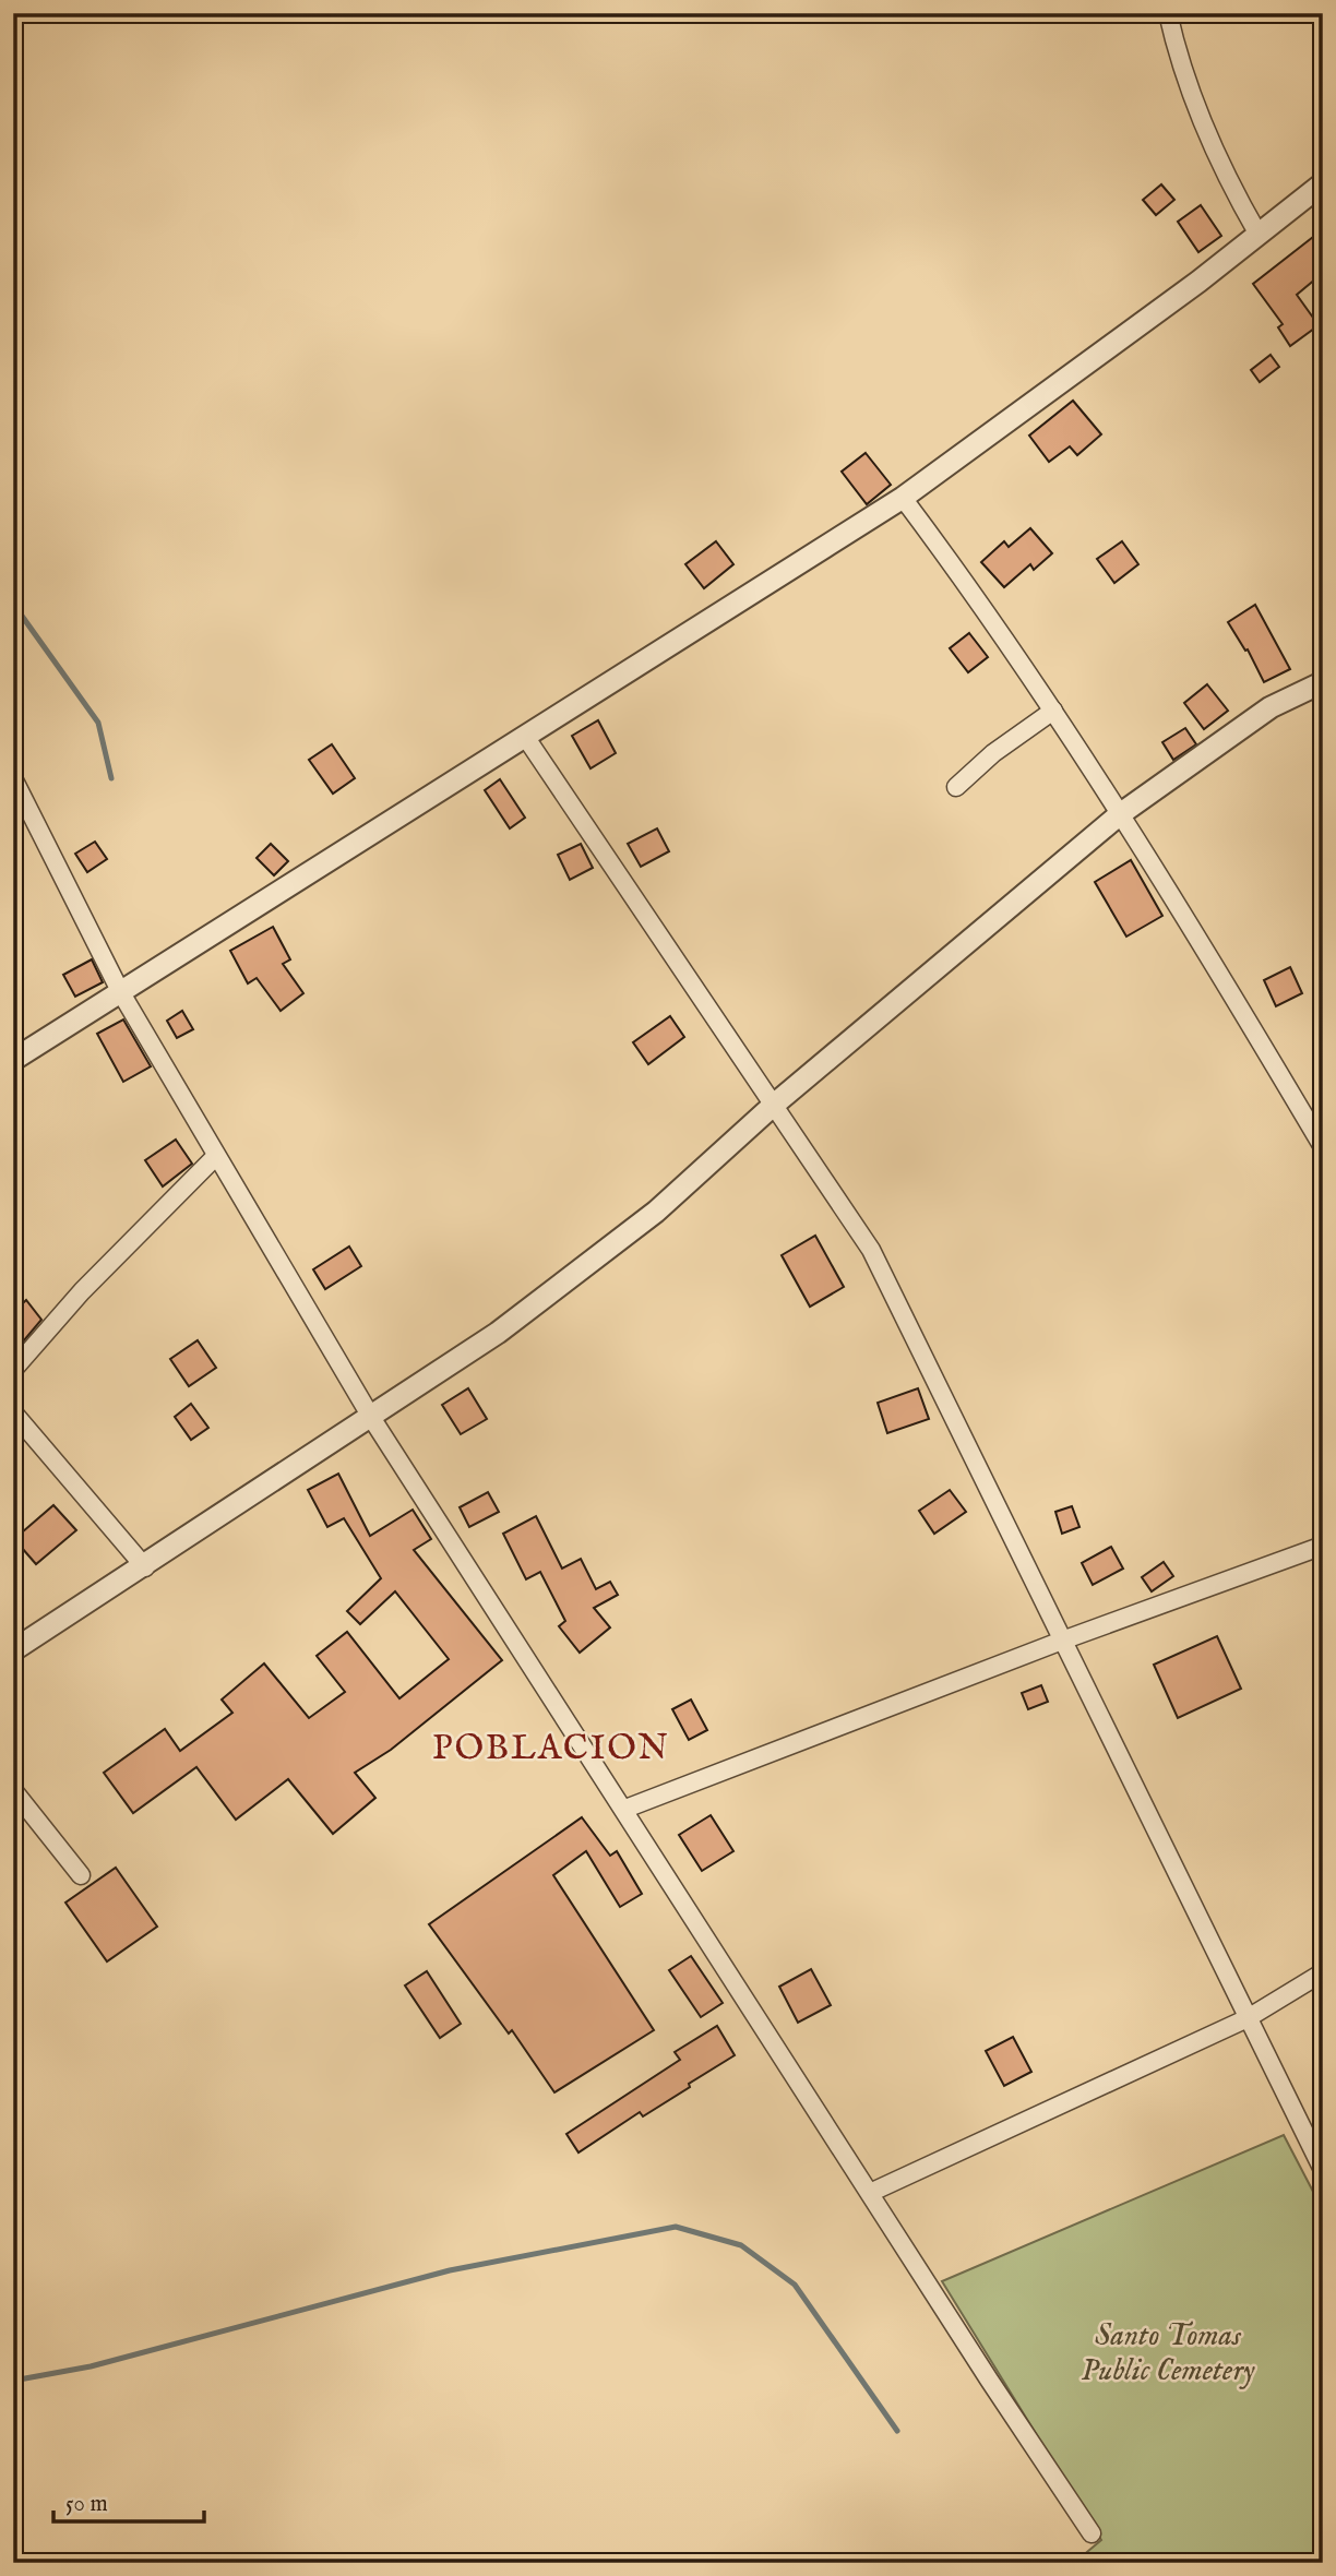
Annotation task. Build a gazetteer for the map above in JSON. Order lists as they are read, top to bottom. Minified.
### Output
{"districts":["POBLACION"],"parks":["Santo Tomas Public Cemetery"],"scale_bar":"50 m"}
